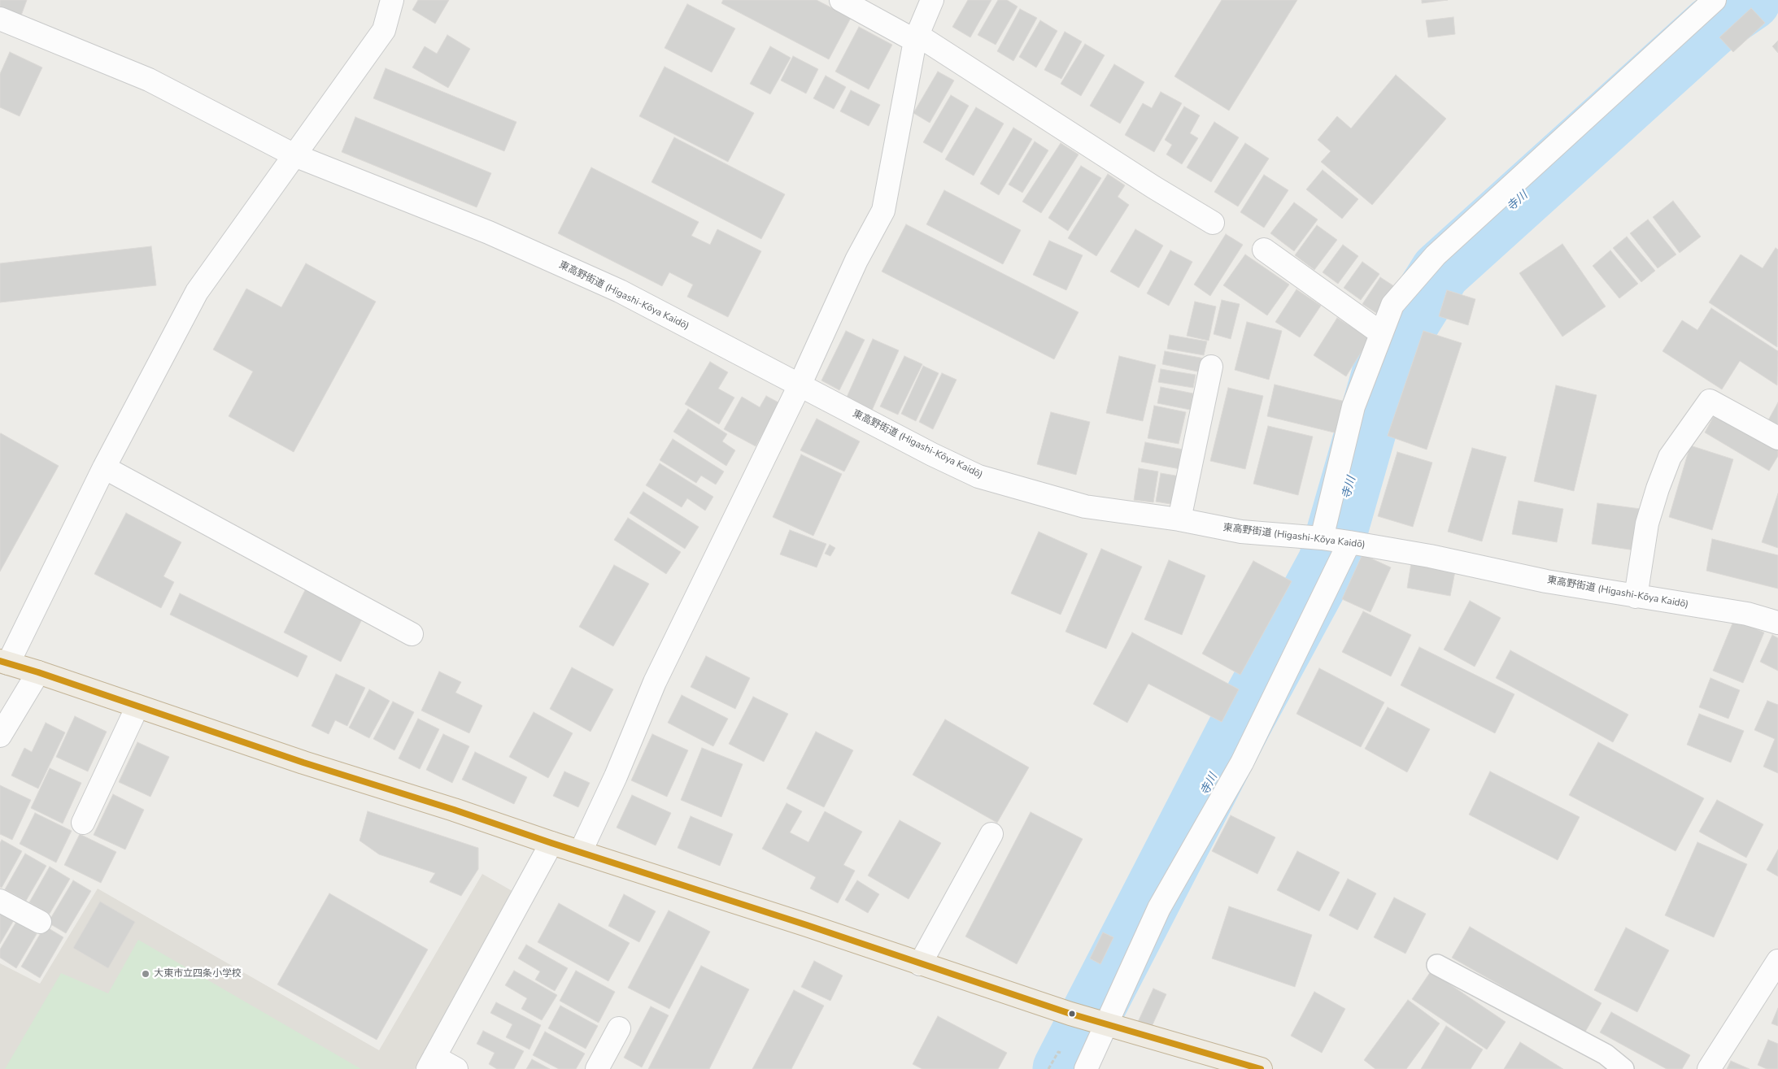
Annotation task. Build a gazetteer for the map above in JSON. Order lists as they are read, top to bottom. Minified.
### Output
{"streets":{"street":["東高野街道 (Higashi-Kōya Kaidō)"]},"water":["寺川"],"places":["大東市立四条小学校"]}
